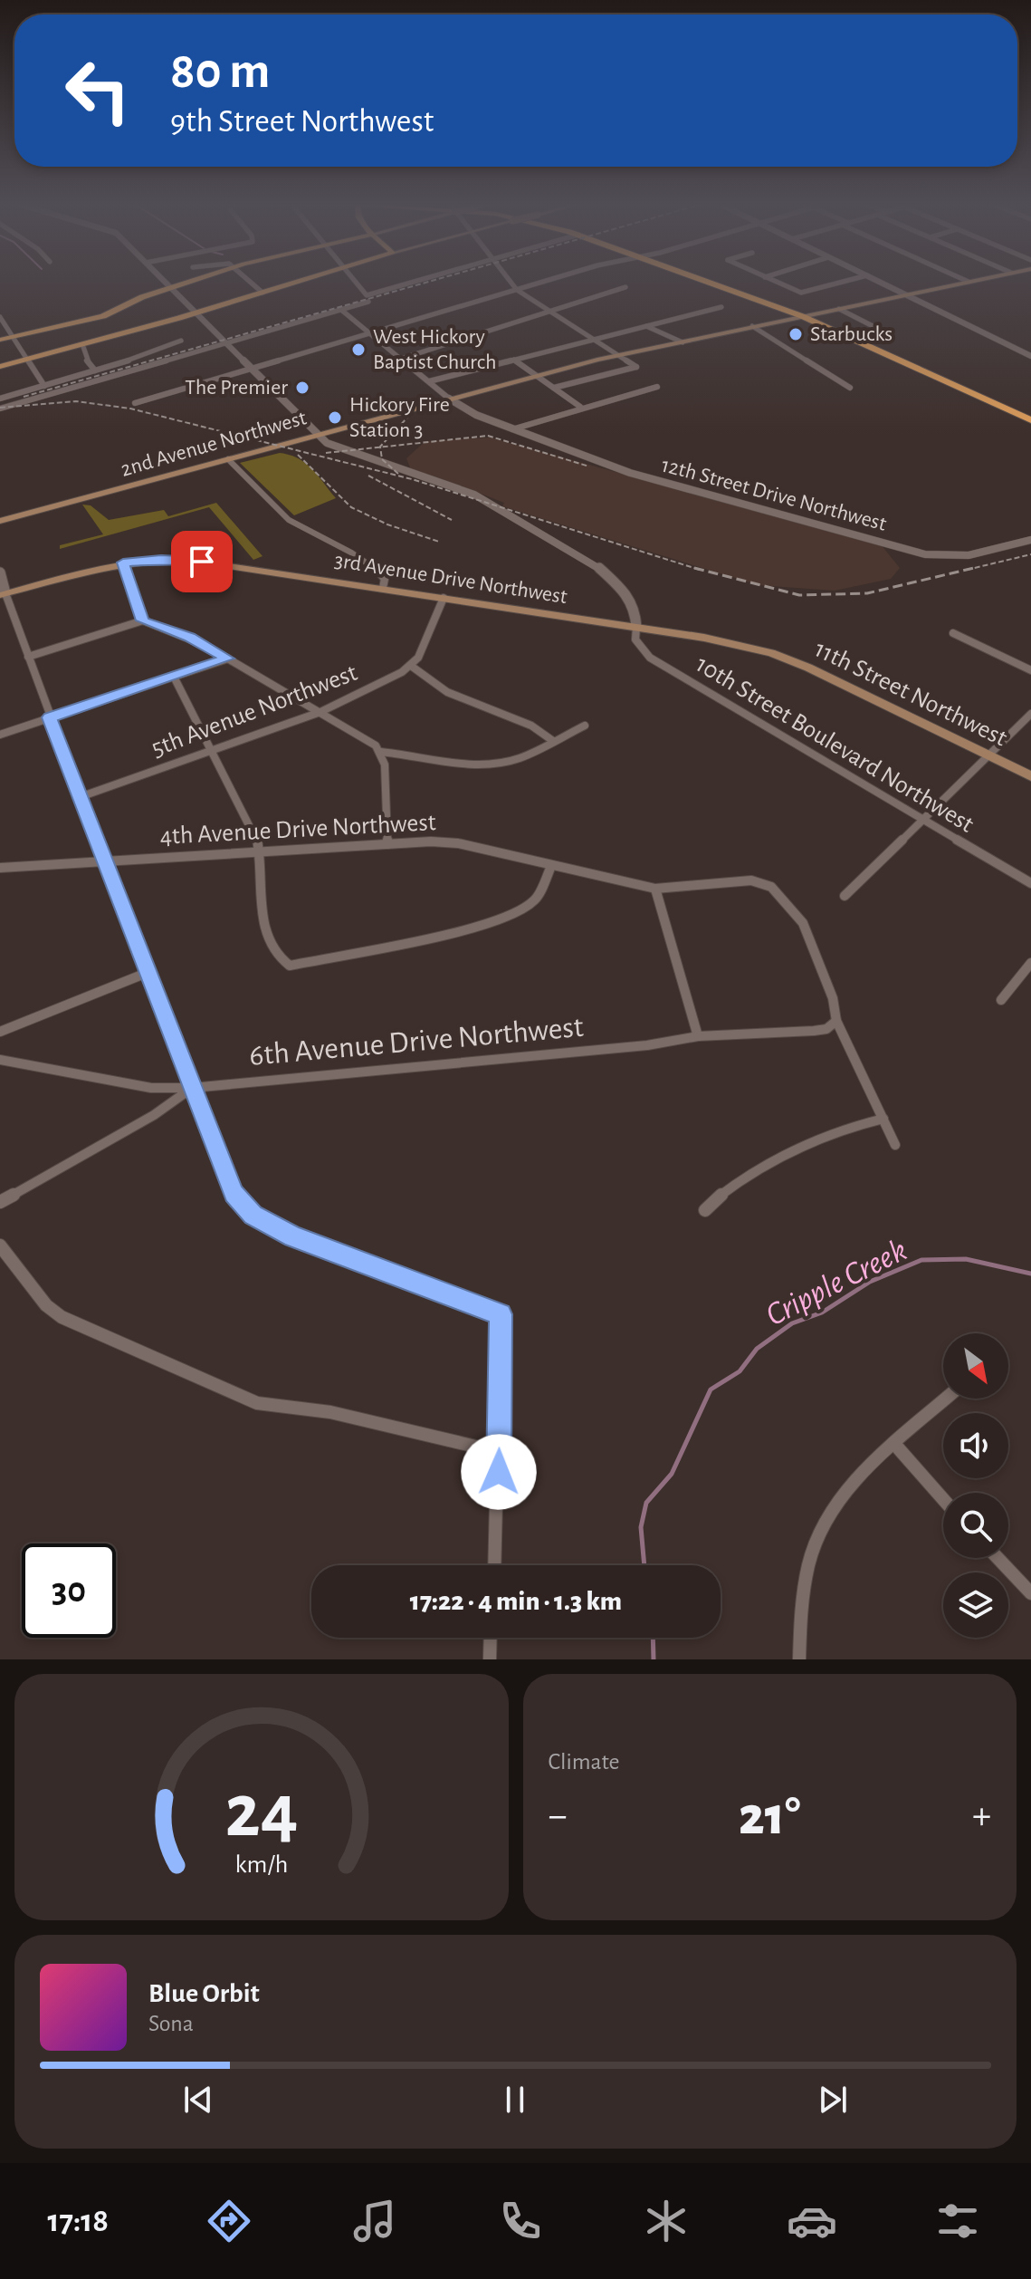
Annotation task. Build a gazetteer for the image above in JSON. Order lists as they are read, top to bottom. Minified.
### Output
{"streets":{"main road":["2nd Avenue Northwest","3rd Avenue Drive Northwest","11th Street Northwest"],"street":["12th Street Drive Northwest","5th Avenue Northwest","10th Street Boulevard Northwest","4th Avenue Drive Northwest","6th Avenue Drive Northwest"]},"crossings":[["2nd Avenue Northwest","12th Street Drive Northwest"],["3rd Avenue Drive Northwest","11th Street Northwest"],["3rd Avenue Drive Northwest","10th Street Boulevard Northwest"],["4th Avenue Drive Northwest","6th Avenue Drive Northwest"]],"water":["Cripple Creek"],"places":["Starbucks","West Hickory Baptist Church","The Premier","Hickory Fire Station 3"],"north":"bottom right","page":{"turn":["80 m","9th Street Northwest"],"limit":"30","trip":"17:22 · 4 min · 1.3 km","tile":"Climate","heat":["−","21°","+"],"song":["Blue Orbit","Sona"],"tabs":"17:18","gauge":["24","km/h"]}}
